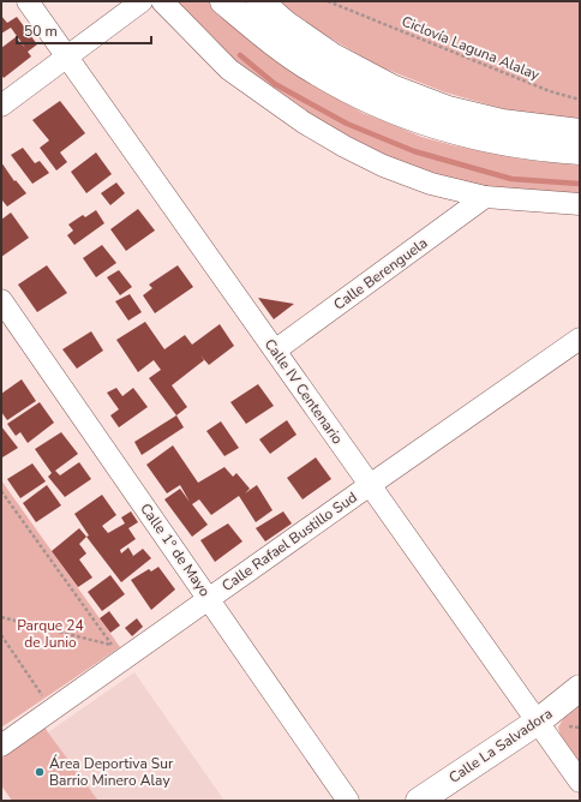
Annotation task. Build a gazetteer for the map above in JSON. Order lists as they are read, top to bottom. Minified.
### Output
{"streets":{"main road":["Calle La Salvadora"],"street":["Calle Berenguela","Calle IV Centenario","Calle Rafael Bustillo Sud","Calle 1° de Mayo"],"path":["Ciclovía Laguna Alalay"]},"crossings":[["Calle Berenguela","Calle IV Centenario"],["Calle IV Centenario","Calle Rafael Bustillo Sud"],["Calle IV Centenario","Calle La Salvadora"],["Calle Rafael Bustillo Sud","Calle 1° de Mayo"]],"parks":["Parque 24 de Junio"],"places":["Área Deportiva Sur Barrio Minero Alay"],"scale_bar":"50 m"}
